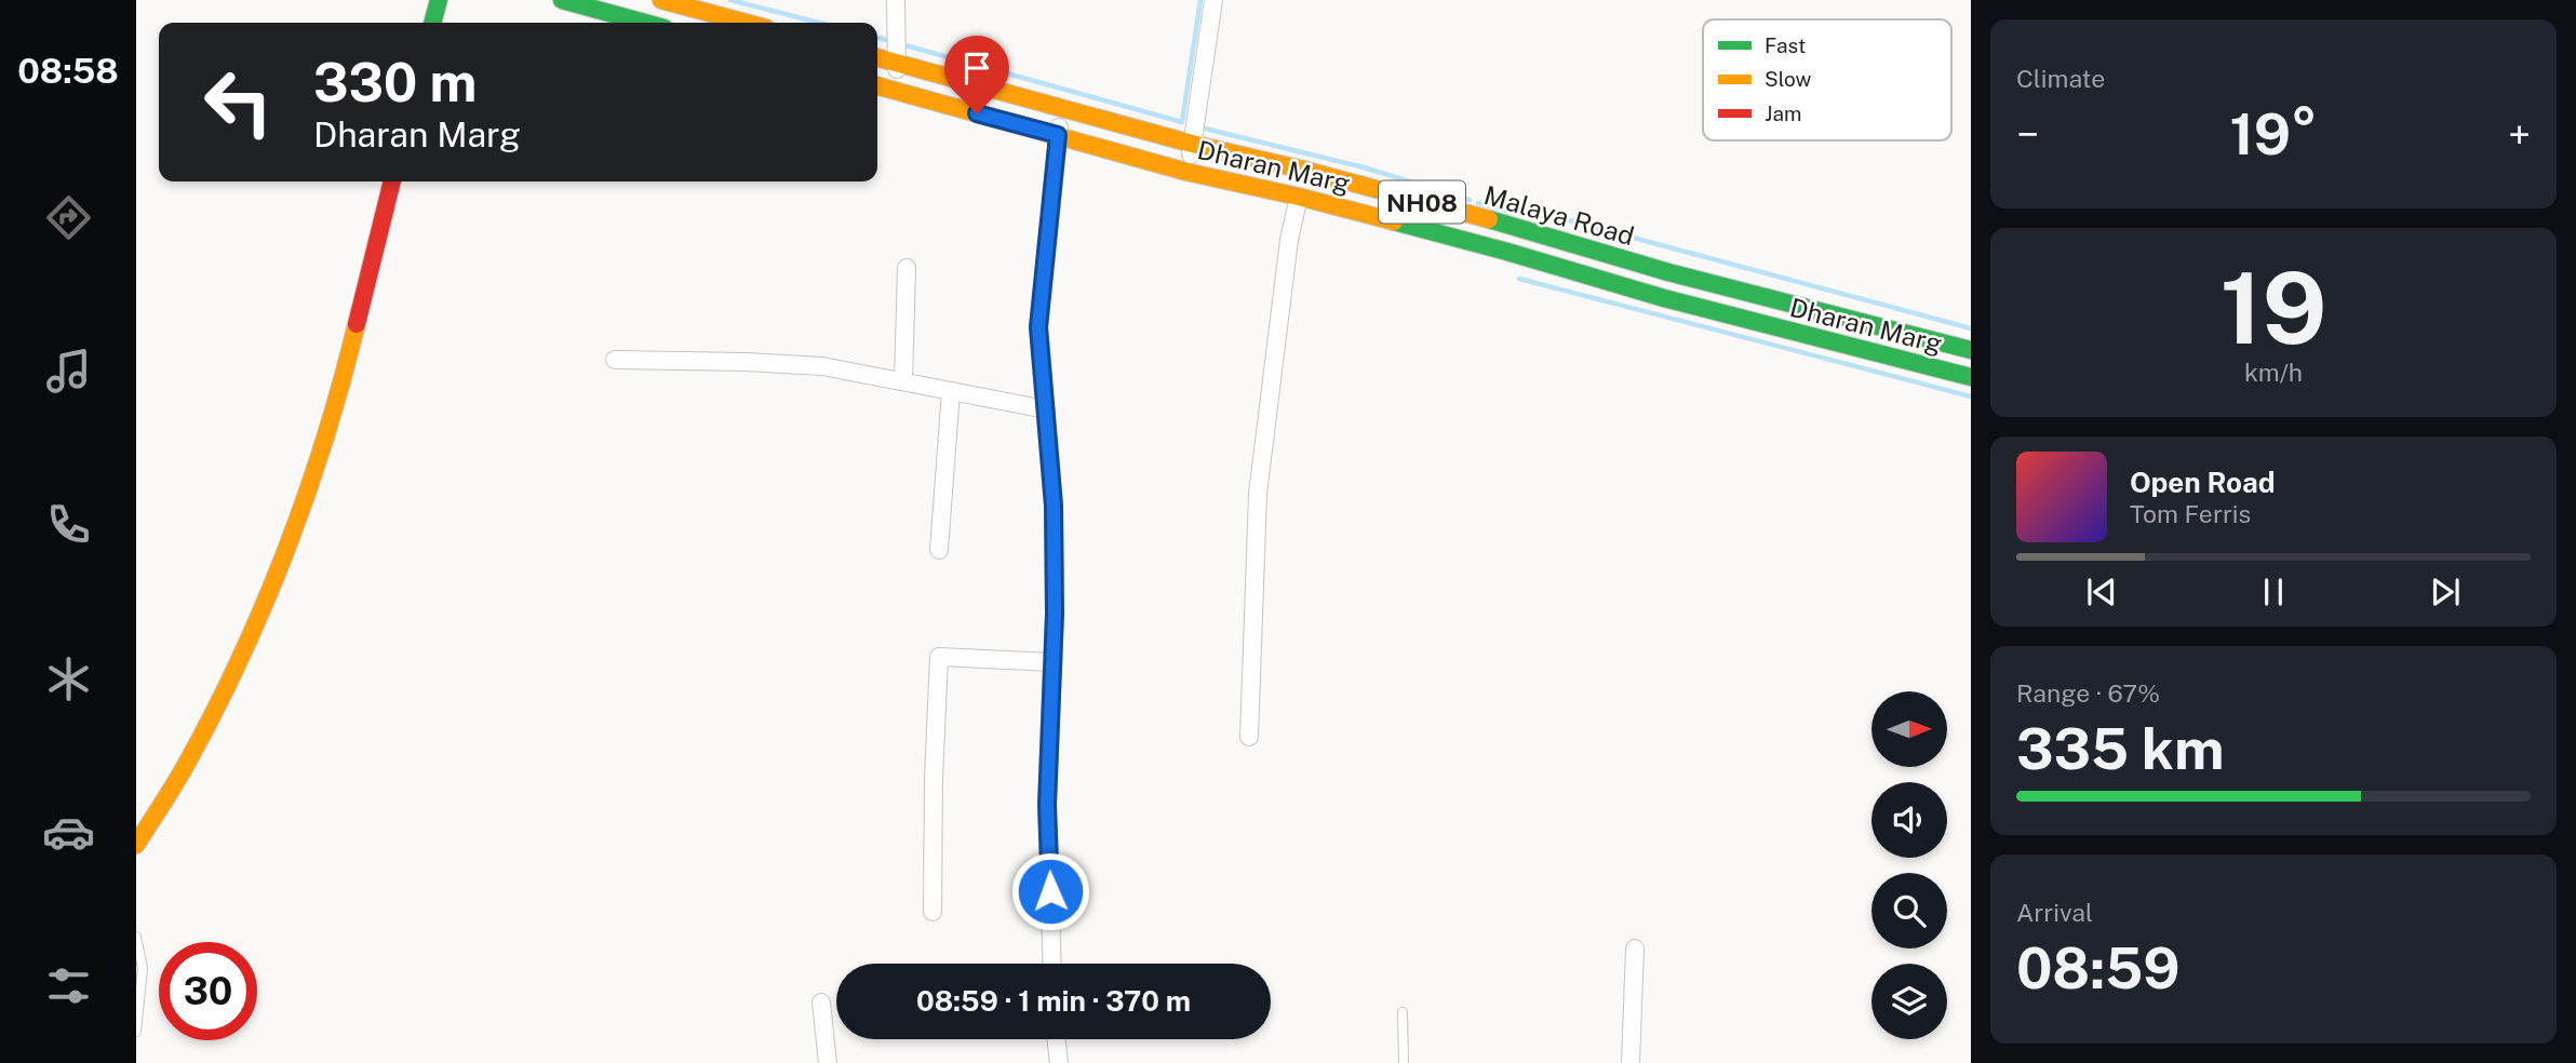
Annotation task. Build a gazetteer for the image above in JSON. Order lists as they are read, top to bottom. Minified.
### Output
{"streets":{"main road":["Dharan Marg","NH08","Malaya Road"]},"legend":["Fast","Slow","Jam"],"north":"right","page":{"tabs":"08:58","tile":["Climate",["19","km/h"],["Range · 67%","335 km"],["Arrival","08:59"]],"turn":["330 m","Dharan Marg"],"heat":["−","19°","+"],"song":["Open Road","Tom Ferris"],"limit":"30","trip":"08:59 · 1 min · 370 m"}}
